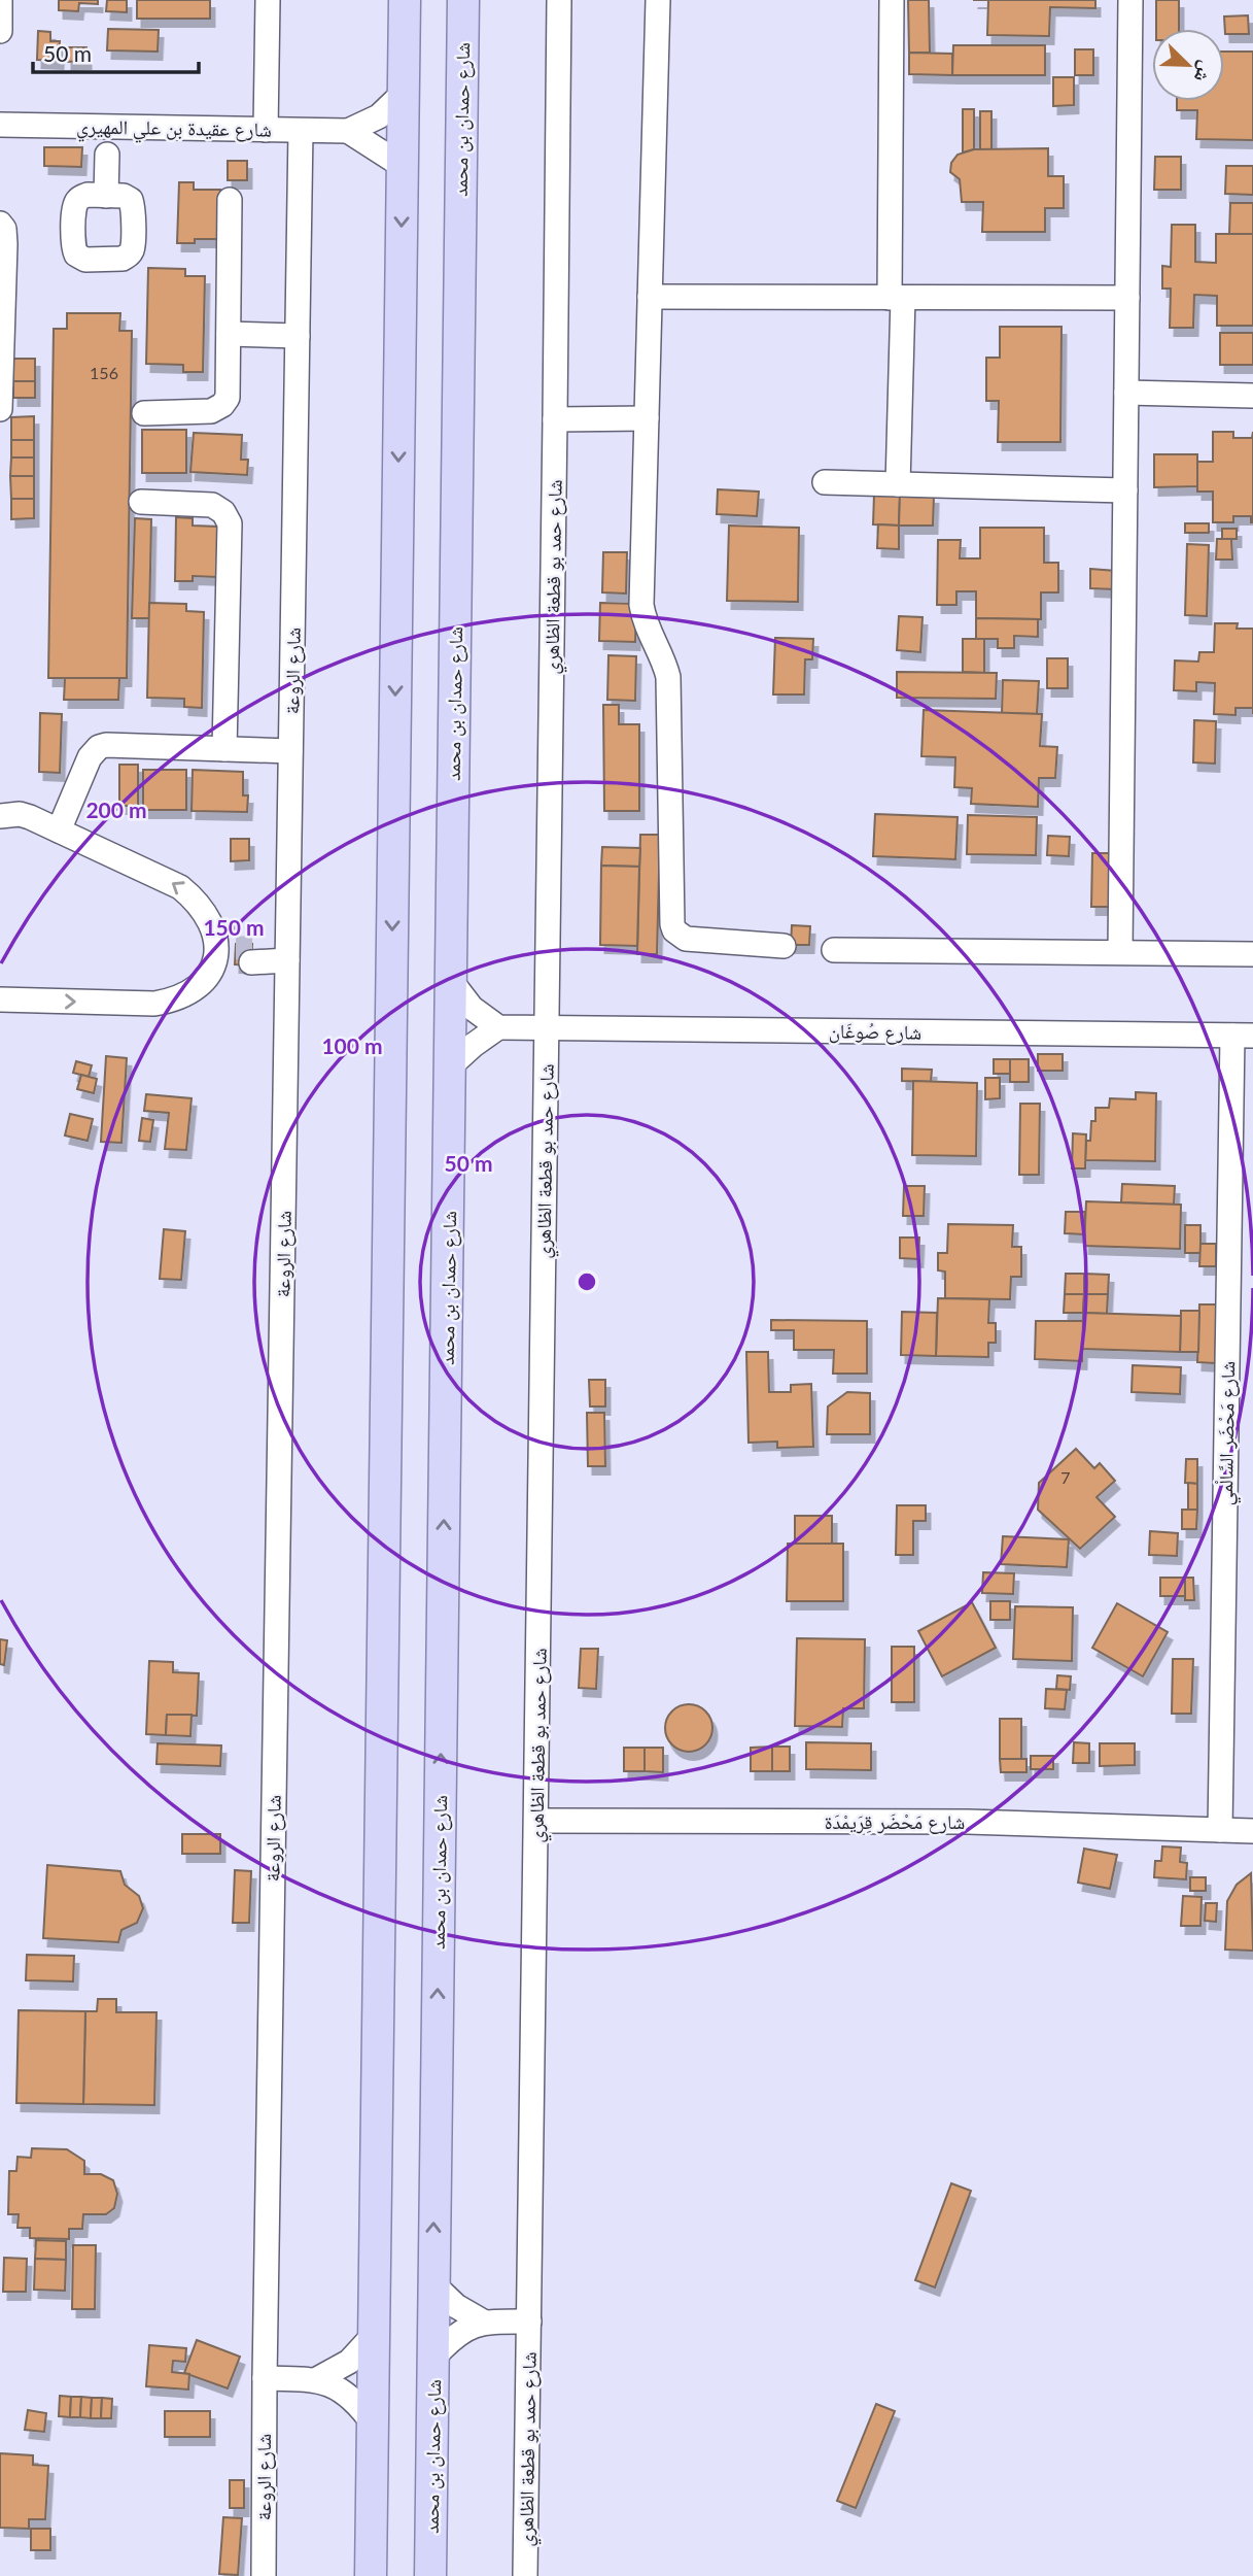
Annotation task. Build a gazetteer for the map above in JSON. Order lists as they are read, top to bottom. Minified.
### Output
{"streets":{"main road":["شارع حمدان بن محمد"],"street":["شارع عقيدة بن علي المهيري","شارع حمد بو قطعة الظاهري","شارع الروعة","شارع صُوغَان","شارع مَحْضَر السَّالْمي","شارع مَحْضَر قِرَيمْدَة"]},"crossings":[["شارع عقيدة بن علي المهيري","شارع الروعة"],["شارع حمد بو قطعة الظاهري","شارع صُوغَان"],["شارع حمد بو قطعة الظاهري","شارع مَحْضَر قِرَيمْدَة"],["شارع صُوغَان","شارع مَحْضَر السَّالْمي"],["شارع مَحْضَر السَّالْمي","شارع مَحْضَر قِرَيمْدَة"]],"house_numbers":["156","7"],"scale_bar":"50 m","north":"bottom right","rings":["200 m","150 m","100 m","50 m"]}
